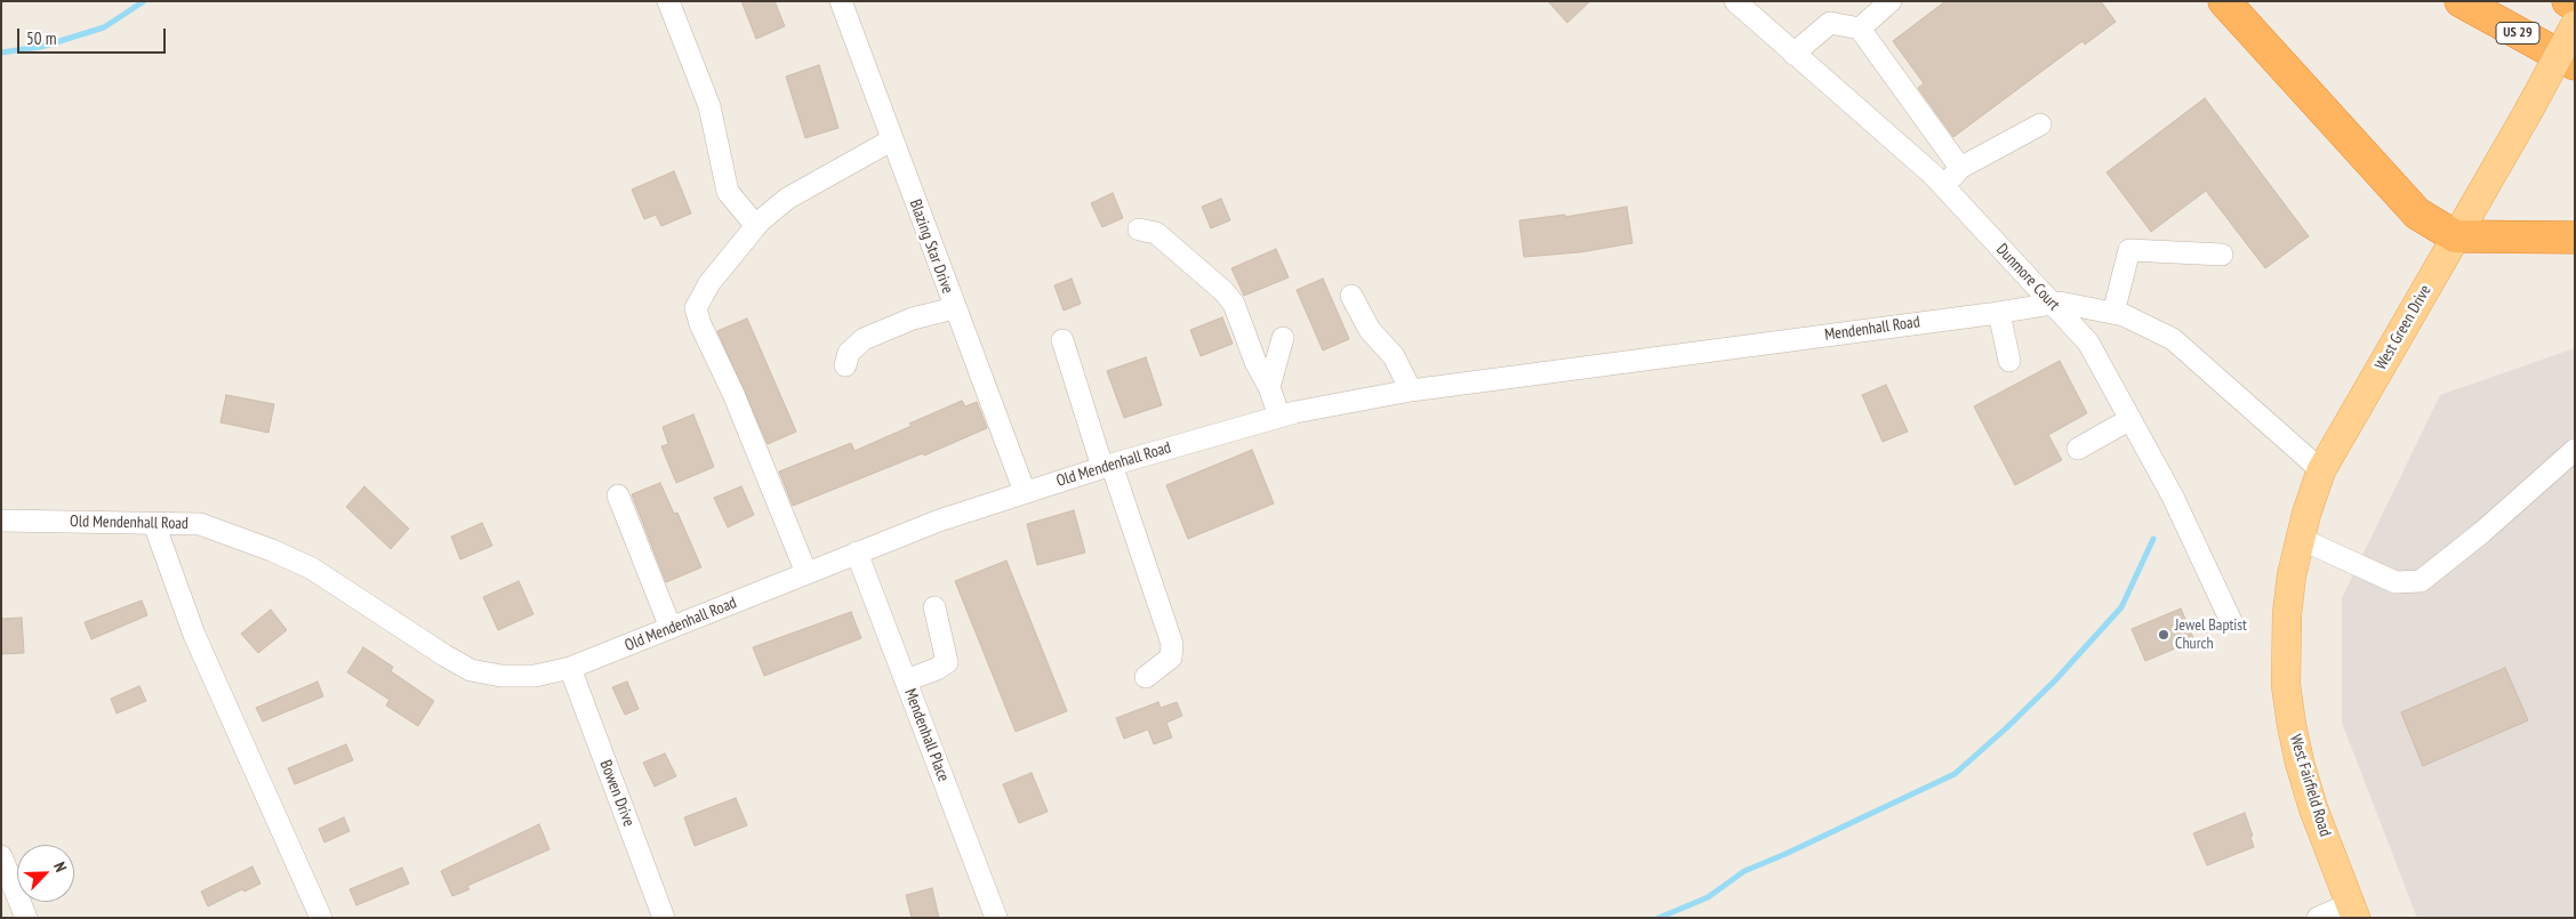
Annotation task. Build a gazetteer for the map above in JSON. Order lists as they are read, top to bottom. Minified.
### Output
{"streets":{"highway":["US 29"],"main road":["West Green Drive","West Fairfield Road"],"street":["Blazing Star Drive","Dunmore Court","Mendenhall Road","Old Mendenhall Road","Mendenhall Place","Bowen Drive"]},"crossings":[["Blazing Star Drive","Old Mendenhall Road"],["Dunmore Court","Mendenhall Road"],["West Green Drive","Mendenhall Road"],["West Green Drive","West Fairfield Road"],["Mendenhall Road","Old Mendenhall Road"],["Old Mendenhall Road","Mendenhall Place"],["Old Mendenhall Road","Bowen Drive"]],"places":["Jewel Baptist Church"],"scale_bar":"50 m","north":"top right"}
